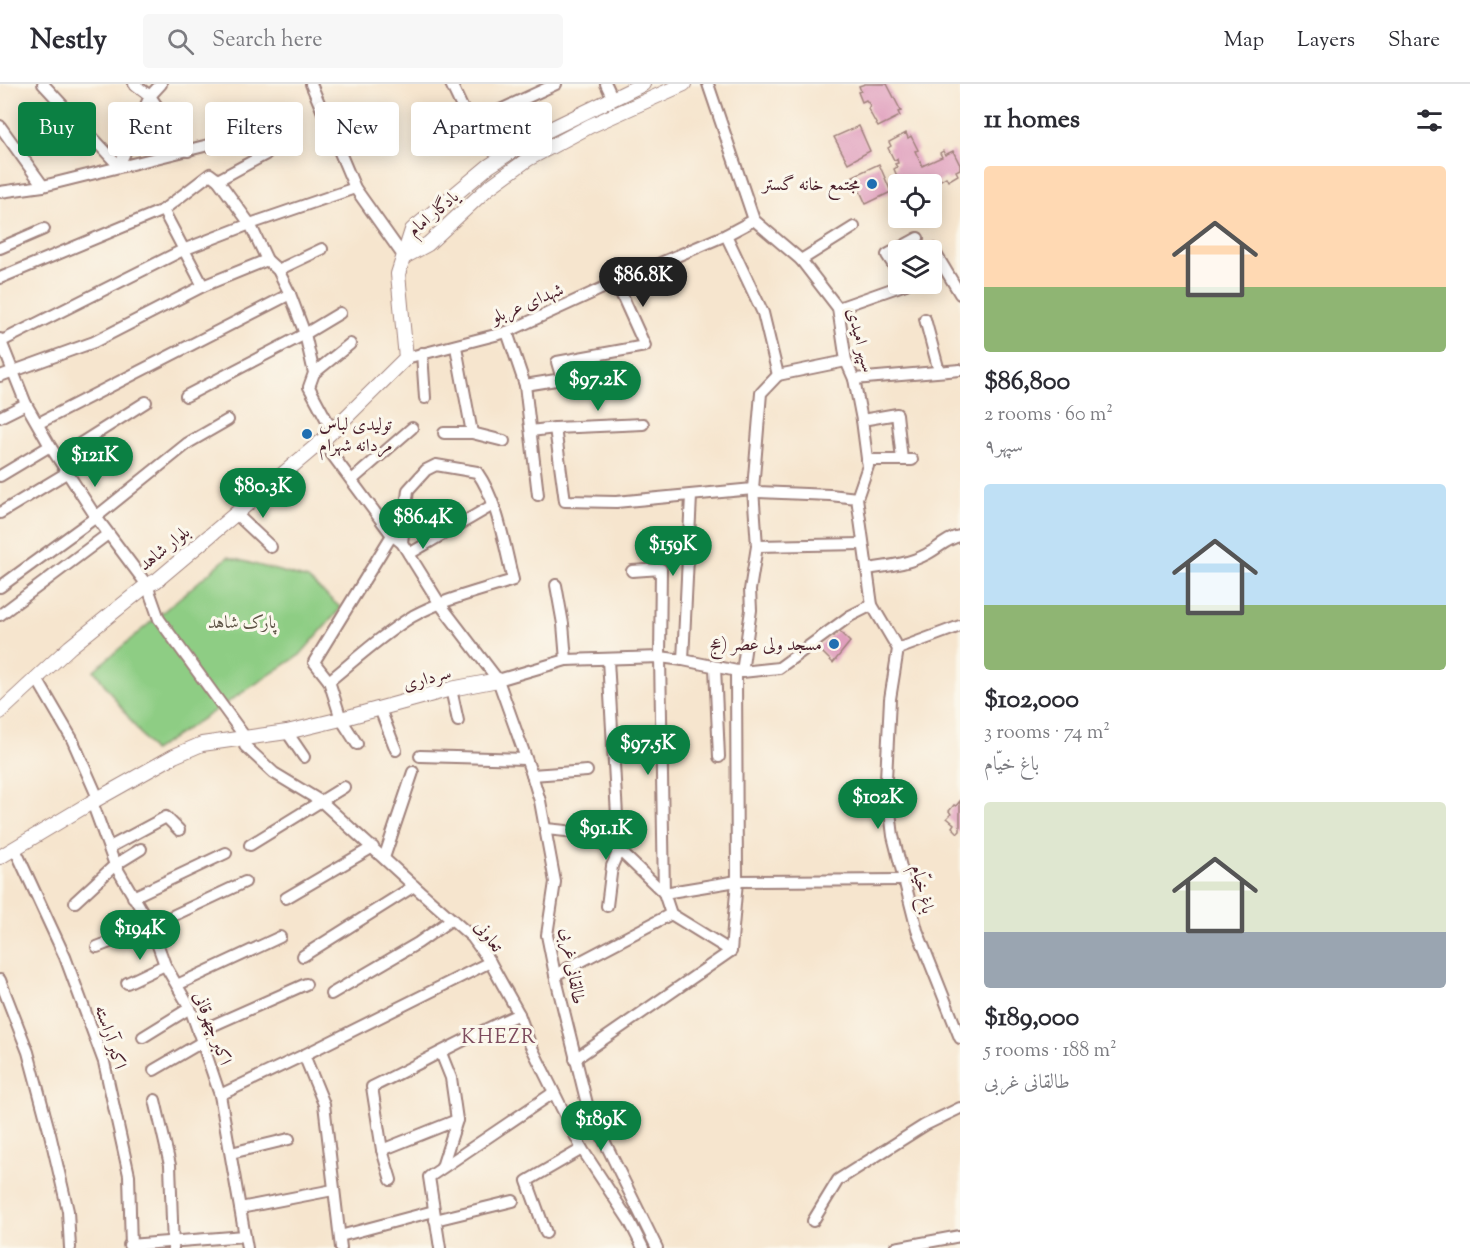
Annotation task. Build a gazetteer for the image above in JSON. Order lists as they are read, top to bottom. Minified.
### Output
{"streets":{"main road":["یادگار امام","بلوار شاهد","سرداری"],"street":["شهدای عربلو","سپهر امیدی","باغ خیّام","تعاونی","طالقانی غربی","اکبر چهرقانی","اکبر آراسته"]},"crossings":[["شهدای عربلو","سپهر امیدی"],["شهدای عربلو","بلوار شاهد"],["سپهر امیدی","سرداری"],["بلوار شاهد","تعاونی"],["بلوار شاهد","طالقانی غربی"],["بلوار شاهد","اکبر چهرقانی"],["سرداری","تعاونی"],["سرداری","طالقانی غربی"],["سرداری","اکبر چهرقانی"],["سرداری","اکبر آراسته"],["تعاونی","طالقانی غربی"]],"districts":["KHEZR"],"parks":["پارک شاهد"],"places":["مجتمع خانه گستر","تولیدی لباس مردانه شهرام","مسجد ولی عصر (عج"],"page":{"header":"Nestly","search":"Search here","nav":["Map","Layers","Share"],"heading":"11 homes","chip":["Buy","Rent","Filters","New","Apartment"],"list":[{"name":"$86,800","note":"2 rooms · 60 m² · سپهر۹"},{"name":"$102,000","note":"3 rooms · 74 m² · باغ خیّام"},{"name":"$189,000","note":"5 rooms · 188 m² · طالقانی غربی"}],"price":["$86.8K","$97.2K","$121K","$80.3K","$86.4K","$159K","$97.5K","$102K","$91.1K","$194K","$189K"]}}
